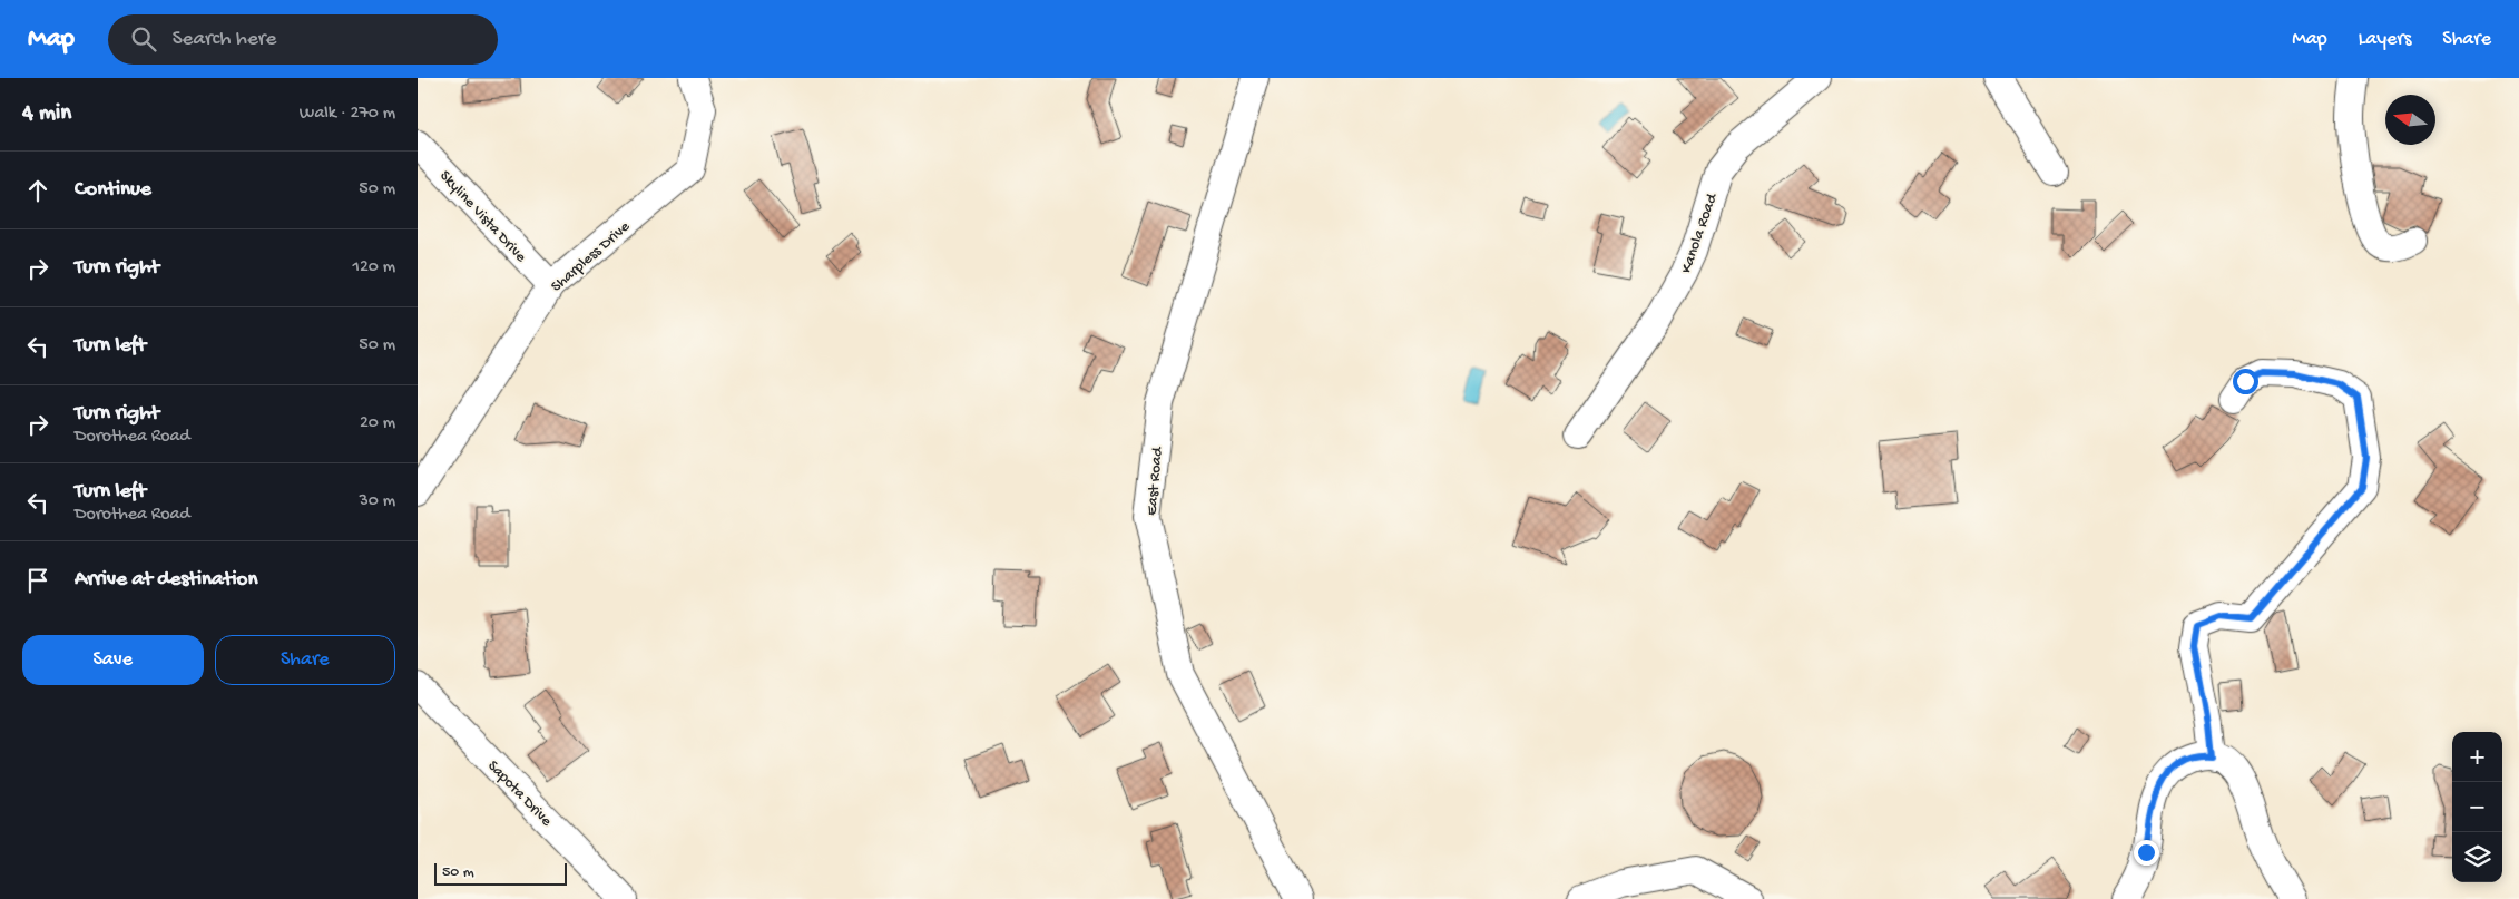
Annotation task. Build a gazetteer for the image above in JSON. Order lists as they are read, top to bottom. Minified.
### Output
{"streets":{"street":["Skyline Vista Drive","Kanola Road","Sharpless Drive","East Road","Sapota Drive"]},"crossings":[["Skyline Vista Drive","Sharpless Drive"]],"scale_bar":"50 m","north":"left","page":{"header":"Map","search":"Search here","nav":["Map","Layers","Share"],"heading":["4 min","Walk · 270 m"],"list":[["Continue","50 m"],["Turn right","120 m"],["Turn left","50 m"],["Turn right","Dorothea Road","20 m"],["Turn left","Dorothea Road","30 m"],"Arrive at destination"],"buttons":["Save","Share"],"map_buttons":["+","−"],"scale":"50 m"}}
